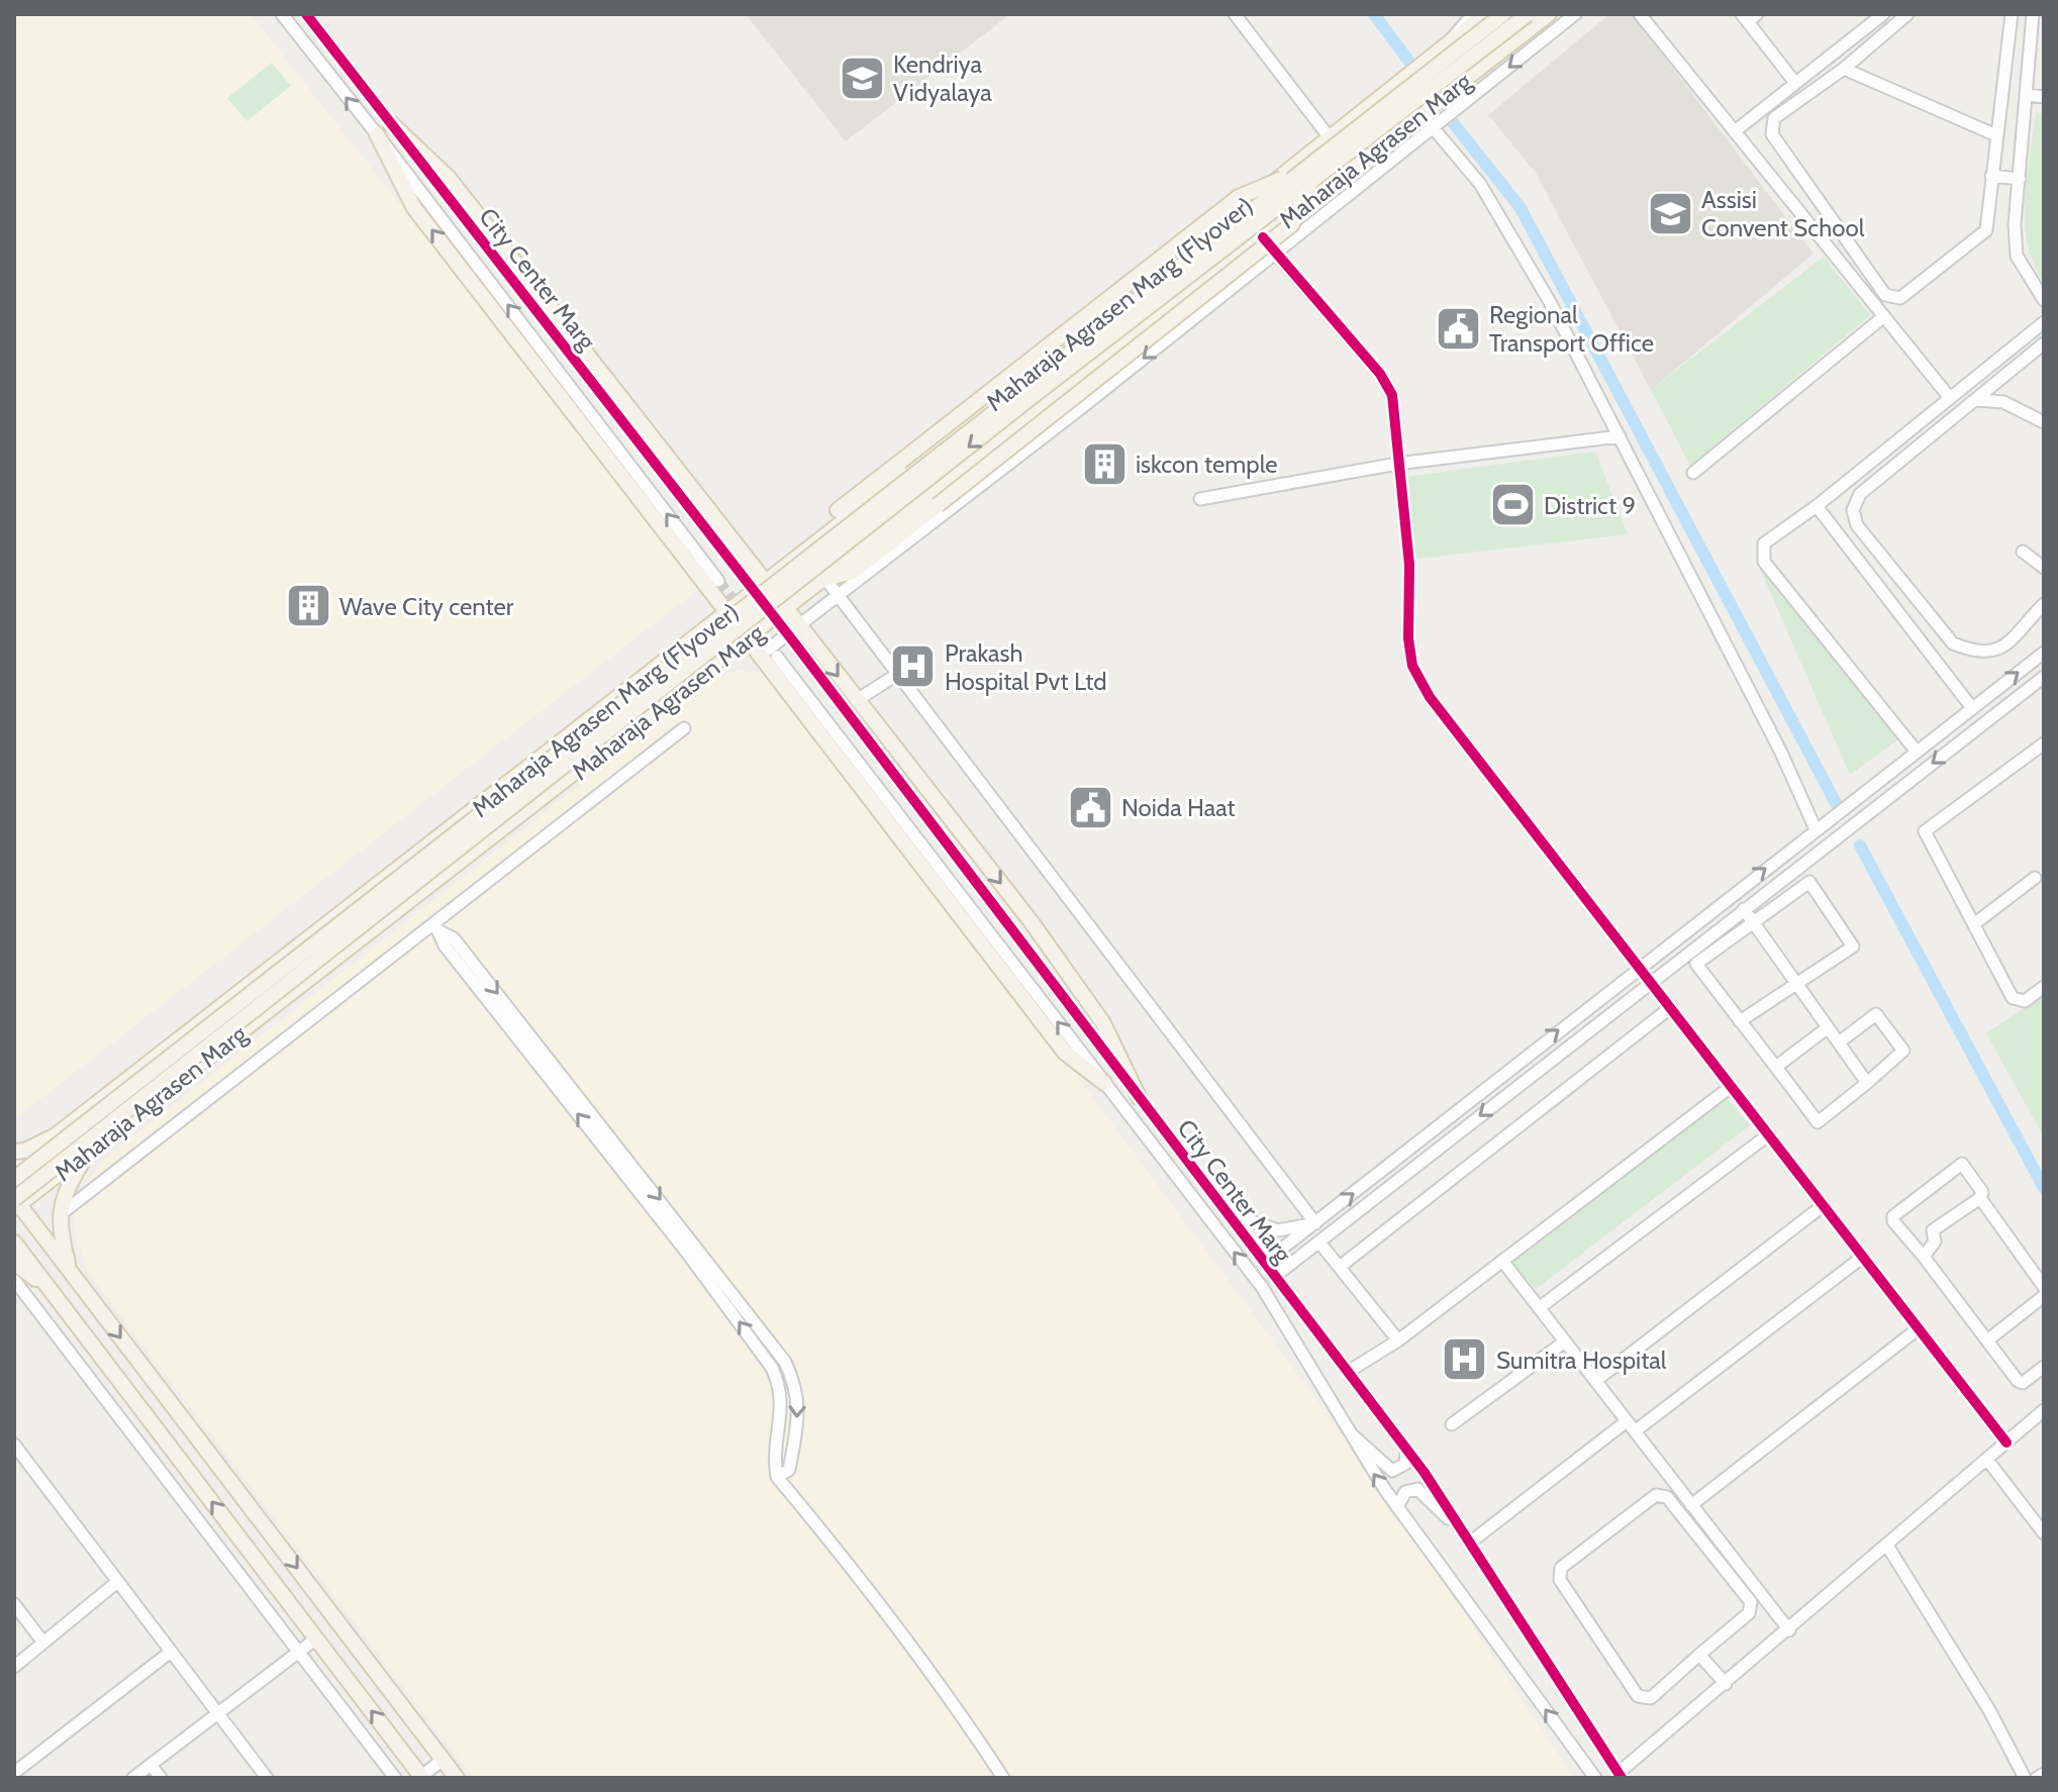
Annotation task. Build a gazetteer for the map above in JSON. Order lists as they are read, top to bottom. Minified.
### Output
{"streets":{"main road":["Maharaja Agrasen Marg","Maharaja Agrasen Marg (Flyover)"],"street":["City Center Marg"]},"crossings":[["Maharaja Agrasen Marg","Maharaja Agrasen Marg (Flyover)"]],"places":{"school or university":["Kendriya Vidyalaya","Assisi Convent School"],"public building":["Regional Transport Office","Noida Haat"],"building":["iskcon temple","Wave City center"],"sports":["District 9"],"hospital":["Prakash Hospital Pvt Ltd","Sumitra Hospital"]}}
